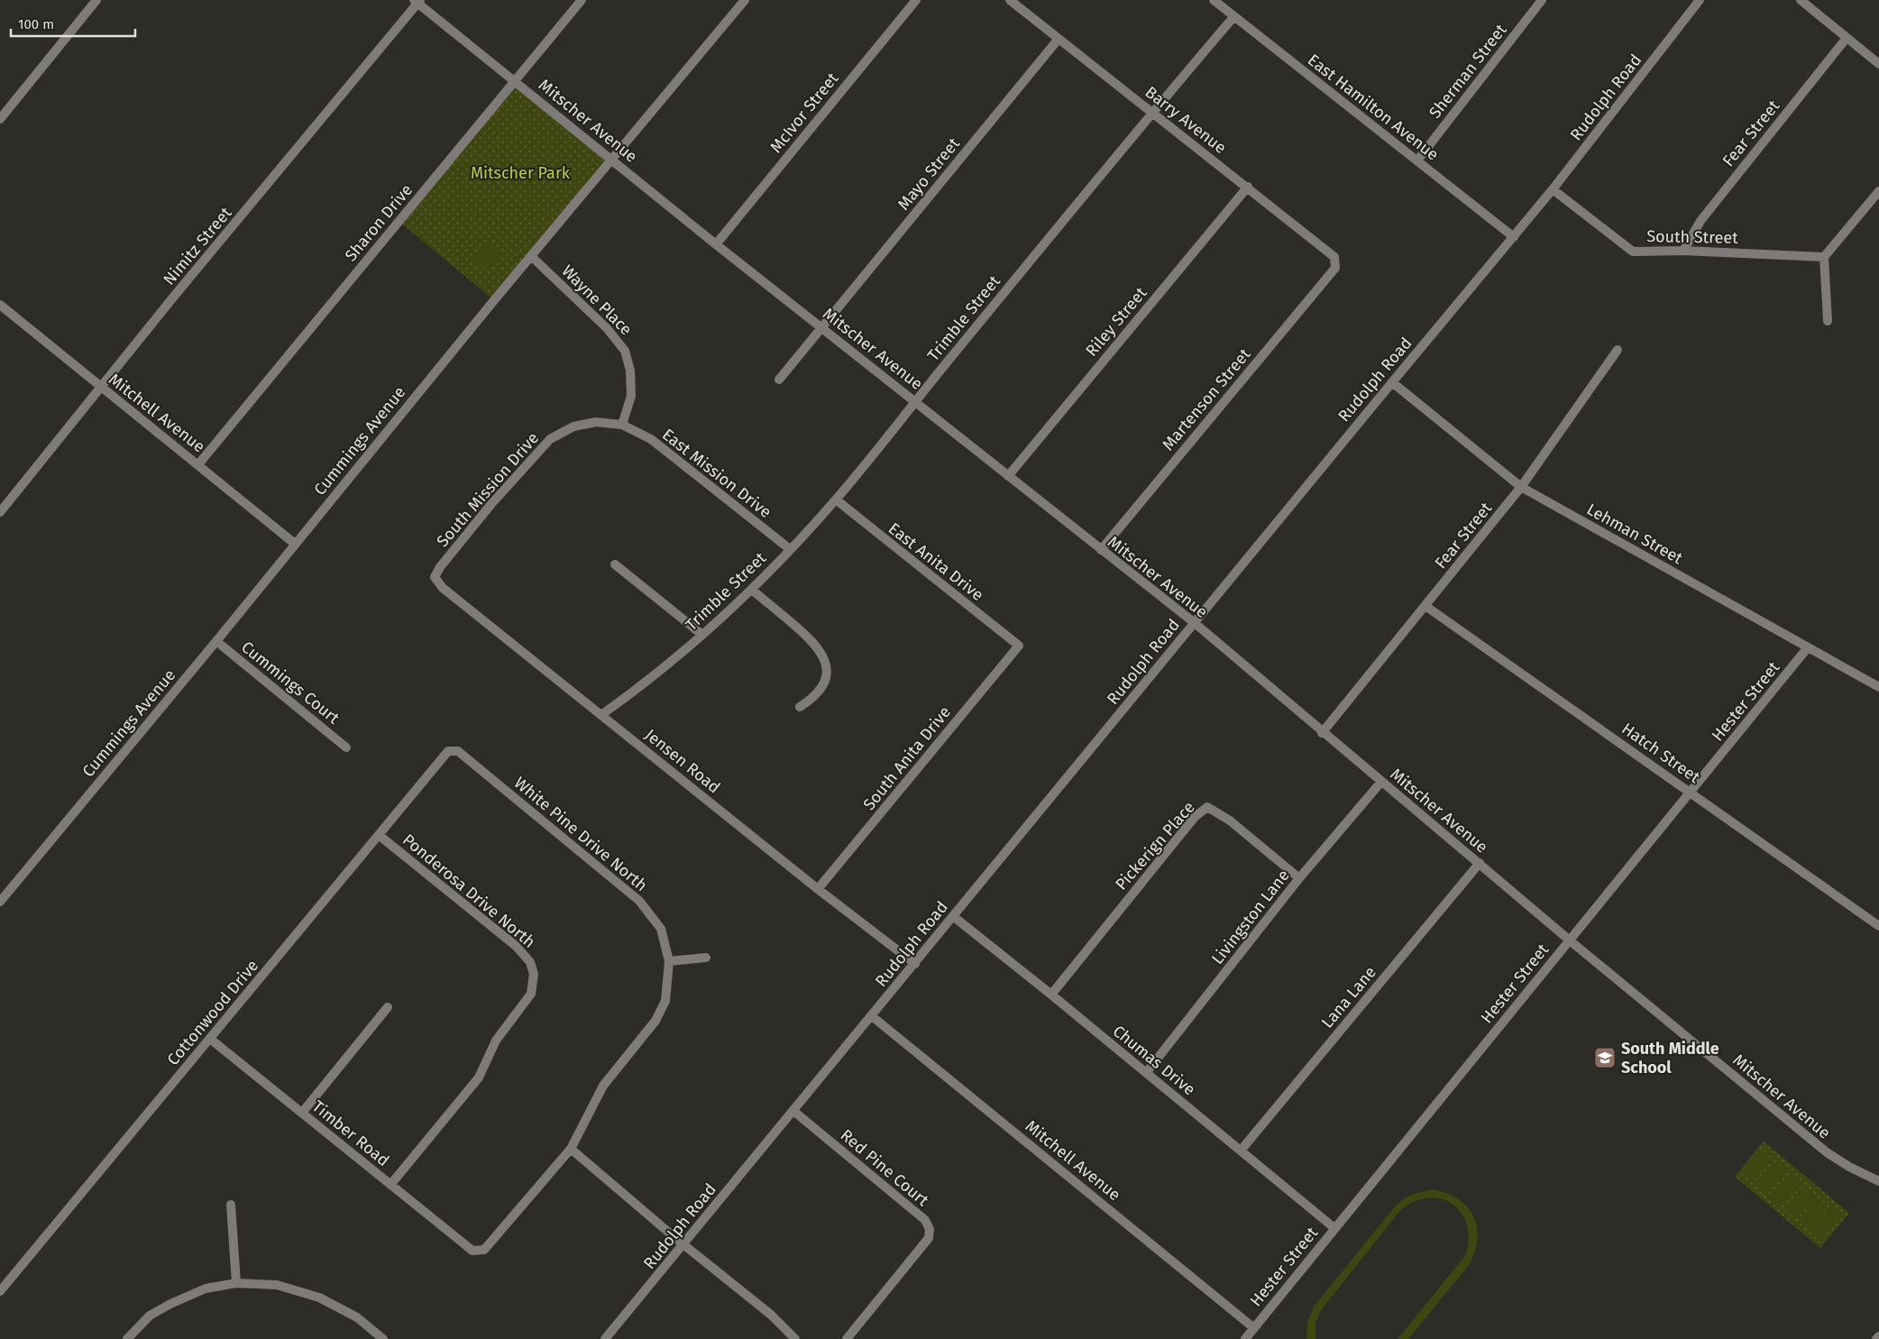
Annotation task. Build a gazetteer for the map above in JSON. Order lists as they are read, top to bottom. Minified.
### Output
{"streets":{"street":["Sherman Street","Rudolph Road","East Hamilton Avenue","McIvor Street","Barry Avenue","Mitscher Avenue","Fear Street","Mayo Street","Sharon Drive","South Street","Nimitz Street","Wayne Place","Trimble Street","Riley Street","Martenson Street","Mitchell Avenue","Cummings Avenue","East Mission Drive","South Mission Drive","Lehman Street","East Anita Drive","Cummings Court","Hester Street","Hatch Street","South Anita Drive","Jensen Road","White Pine Drive North","Pickerign Place","Ponderosa Drive North","Livingston Lane","Lana Lane","Cottonwood Drive","Chumas Drive","Timber Road","Red Pine Court"]},"crossings":[["Sherman Street","East Hamilton Avenue"],["Rudolph Road","East Hamilton Avenue"],["Rudolph Road","Mitscher Avenue"],["Rudolph Road","South Street"],["Rudolph Road","Mitchell Avenue"],["Rudolph Road","Lehman Street"],["Rudolph Road","Jensen Road"],["Rudolph Road","Chumas Drive"],["Rudolph Road","Red Pine Court"],["East Hamilton Avenue","Trimble Street"],["McIvor Street","Mitscher Avenue"],["Barry Avenue","Mayo Street"],["Barry Avenue","Trimble Street"],["Barry Avenue","Riley Street"],["Barry Avenue","Martenson Street"],["Mitscher Avenue","Fear Street"],["Mitscher Avenue","Mayo Street"],["Mitscher Avenue","Sharon Drive"],["Mitscher Avenue","Nimitz Street"],["Mitscher Avenue","Trimble Street"],["Mitscher Avenue","Riley Street"],["Mitscher Avenue","Martenson Street"],["Mitscher Avenue","Cummings Avenue"],["Mitscher Avenue","Hester Street"],["Mitscher Avenue","Livingston Lane"],["Mitscher Avenue","Lana Lane"],["Fear Street","South Street"],["Fear Street","Lehman Street"],["Fear Street","Hatch Street"],["Sharon Drive","Mitchell Avenue"],["Nimitz Street","Mitchell Avenue"],["Wayne Place","Cummings Avenue"],["Wayne Place","East Mission Drive"],["Wayne Place","South Mission Drive"],["Trimble Street","East Mission Drive"],["Trimble Street","East Anita Drive"],["Trimble Street","Jensen Road"],["Mitchell Avenue","Cummings Avenue"],["Mitchell Avenue","Hester Street"],["Cummings Avenue","Cummings Court"],["East Mission Drive","South Mission Drive"],["South Mission Drive","Jensen Road"],["Lehman Street","Hester Street"],["East Anita Drive","South Anita Drive"],["Hester Street","Hatch Street"],["Hester Street","Chumas Drive"],["South Anita Drive","Jensen Road"],["White Pine Drive North","Cottonwood Drive"],["White Pine Drive North","Timber Road"],["Pickerign Place","Livingston Lane"],["Pickerign Place","Chumas Drive"],["Ponderosa Drive North","Cottonwood Drive"],["Ponderosa Drive North","Timber Road"],["Livingston Lane","Chumas Drive"],["Lana Lane","Chumas Drive"],["Cottonwood Drive","Timber Road"]],"parks":["Mitscher Park"],"places":{"school or university":["South Middle School"]},"scale_bar":"100 m"}
